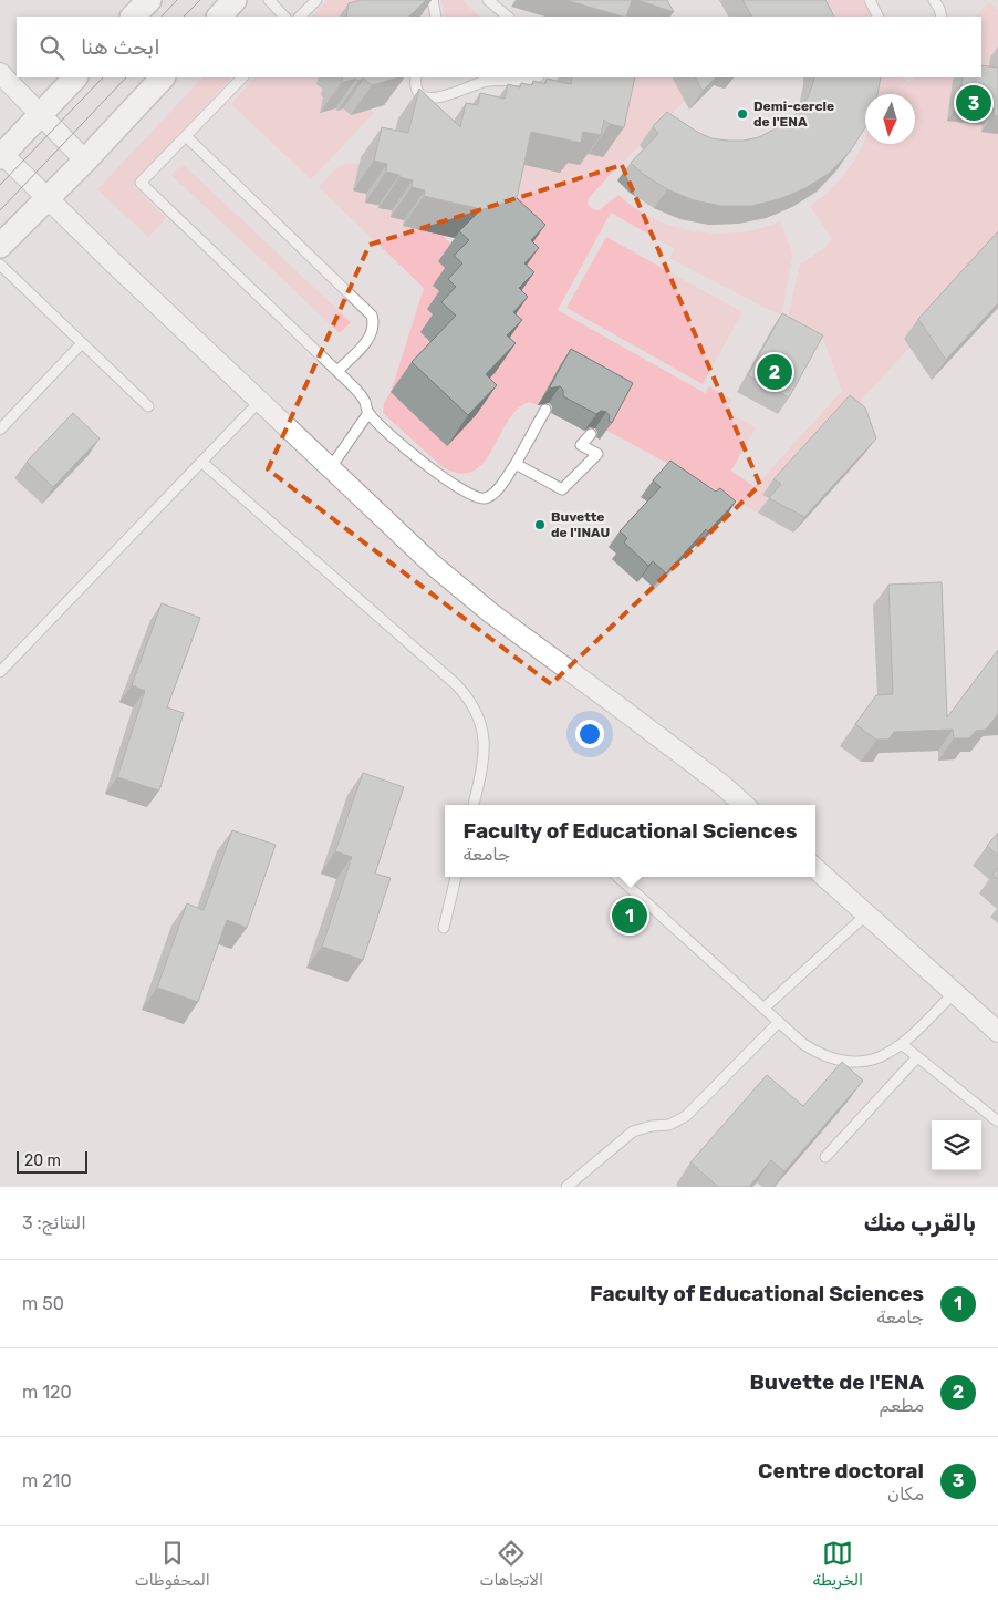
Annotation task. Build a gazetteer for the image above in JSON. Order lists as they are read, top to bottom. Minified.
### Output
{"places":["Demi-cercle de l'ENA","Buvette de l'INAU"],"scale_bar":"20 m","north":"bottom","page":{"search":"ابحث هنا","pins":["3","2","1"],"popup":["Faculty of Educational Sciences","جامعة"],"scale":"20 m","heading":["بالقرب منك","النتائج: 3"],"list":[{"mark":"1","name":"Faculty of Educational Sciences","note":"جامعة","value":"50 m"},{"mark":"2","name":"Buvette de l'ENA","note":"مطعم","value":"120 m"},{"mark":"3","name":"Centre doctoral","note":"مكان","value":"210 m"}],"nav":["الخريطة","الاتجاهات","المحفوظات"]}}
